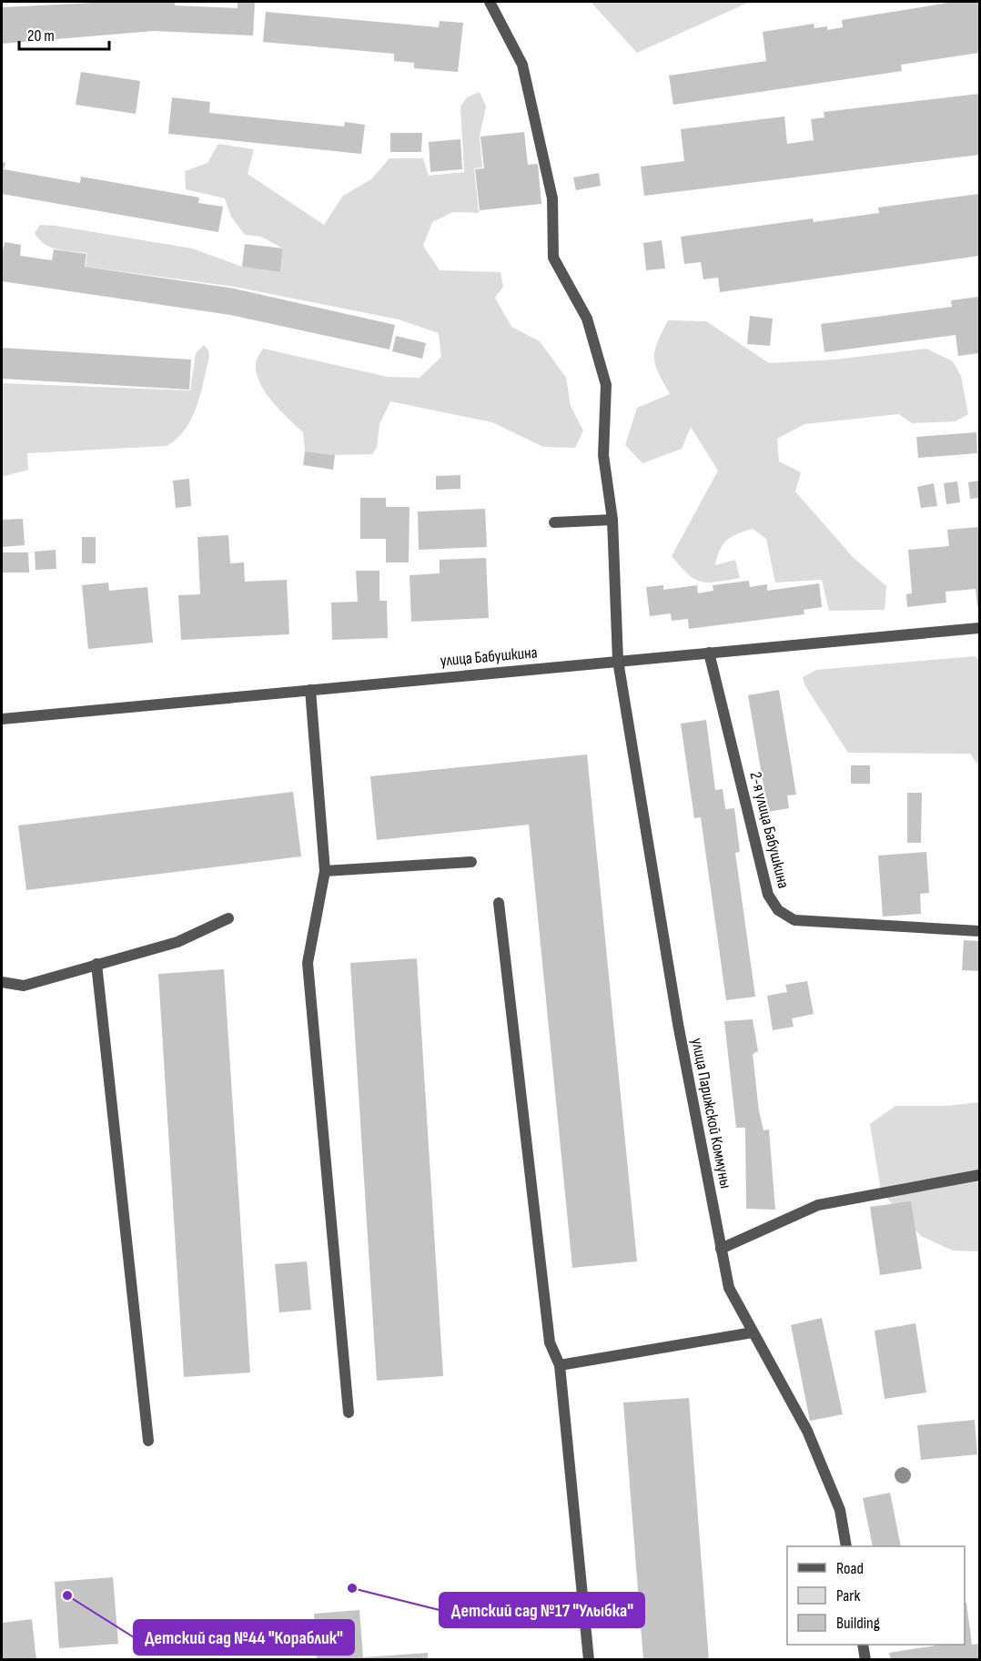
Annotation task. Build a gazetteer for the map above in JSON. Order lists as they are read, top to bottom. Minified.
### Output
{"streets":{"street":["улица Бабушкина","2-я улица Бабушкина","улица Парижской Коммуны"]},"crossings":[["улица Бабушкина","2-я улица Бабушкина"],["улица Бабушкина","улица Парижской Коммуны"]],"places":["Детский сад №17 \"Улыбка\"","Детский сад №44 \"Кораблик\""],"legend":["Road","Park","Building"],"scale_bar":"20 m"}
